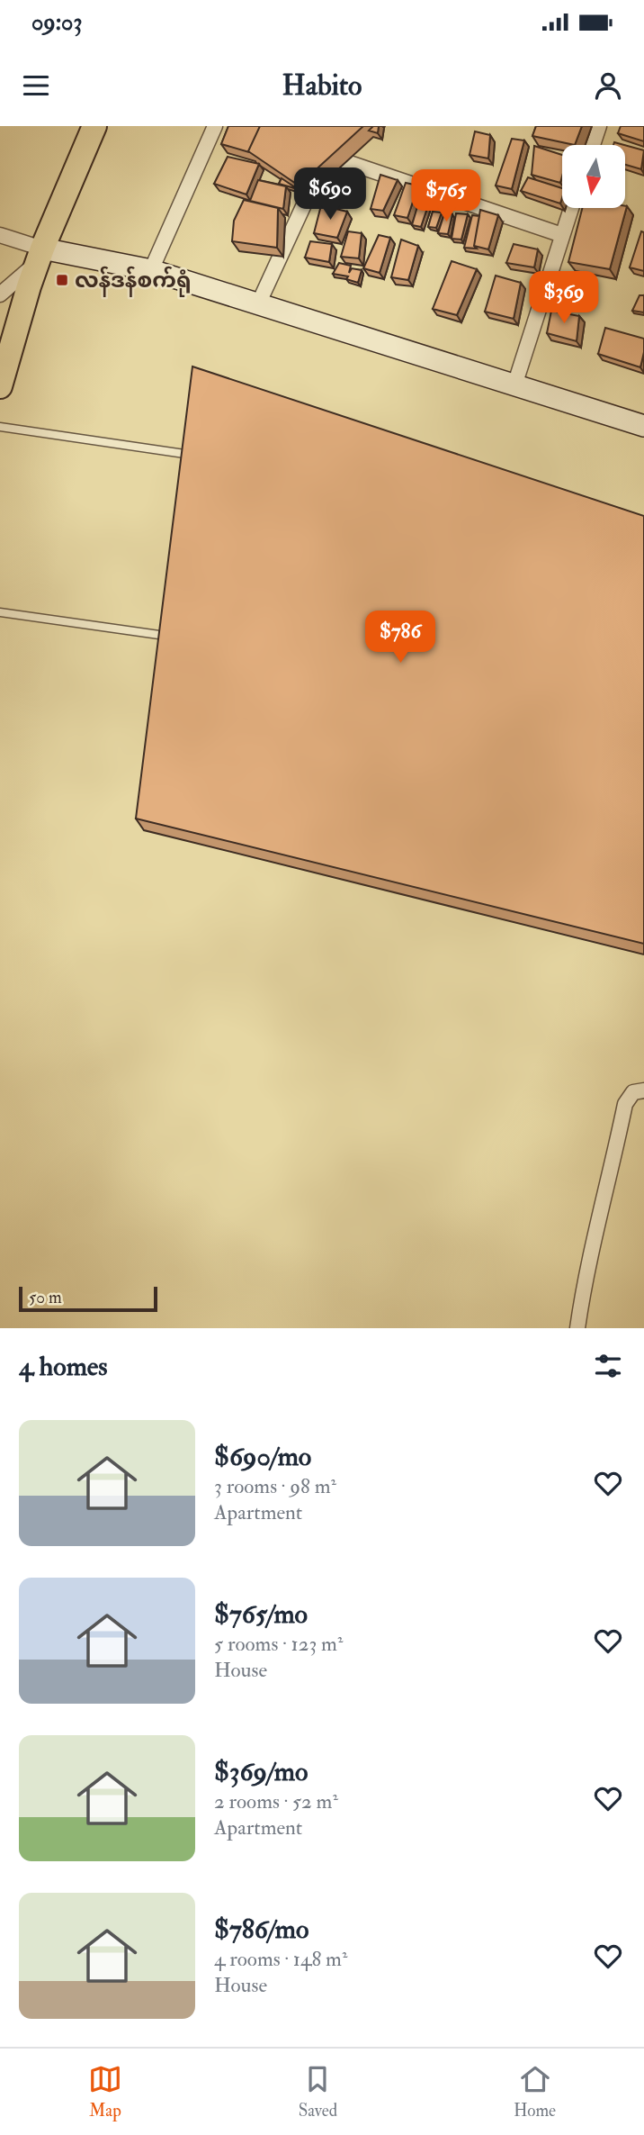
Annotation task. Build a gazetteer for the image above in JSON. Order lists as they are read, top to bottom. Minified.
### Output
{"places":{"transit":["လန်ဒန်စက်ရုံ"]},"scale_bar":"50 m","north":"bottom","page":{"status":"09:03","header":"Habito","price":["$690","$765","$369","$786"],"scale":"50 m","heading":"4 homes","list":[{"name":"$690/mo","note":"3 rooms · 98 m² · Apartment"},{"name":"$765/mo","note":"5 rooms · 123 m² · House"},{"name":"$369/mo","note":"2 rooms · 52 m² · Apartment"},{"name":"$786/mo","note":"4 rooms · 148 m² · House"}],"tabs":["Map","Saved","Home"]}}
